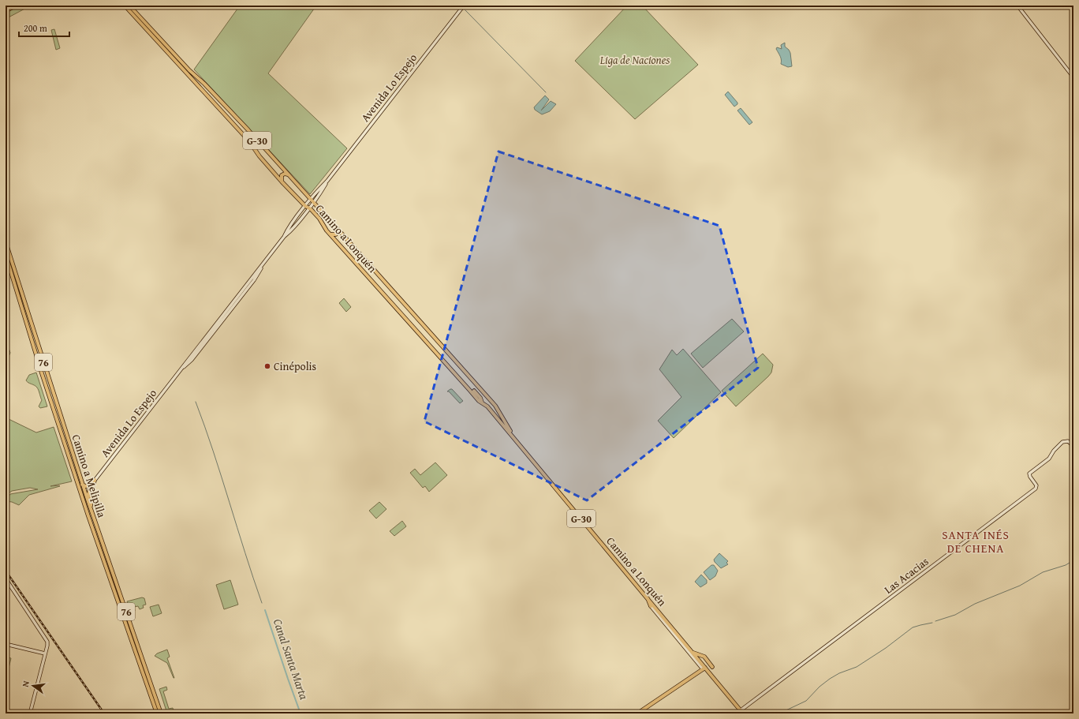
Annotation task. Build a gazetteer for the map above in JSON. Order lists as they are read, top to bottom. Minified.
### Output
{"streets":{"main road":["Avenida Lo Espejo","G-30","Camino a Lonquén","76","Camino a Melipilla","Las Acacias"]},"crossings":[["Avenida Lo Espejo","Camino a Lonquén"],["Camino a Lonquén","Las Acacias"]],"districts":["SANTA INÉS DE CHENA"],"water":["Canal Santa Marta"],"parks":["Liga de Naciones"],"places":["Cinépolis"],"scale_bar":"200 m","north":"left"}
